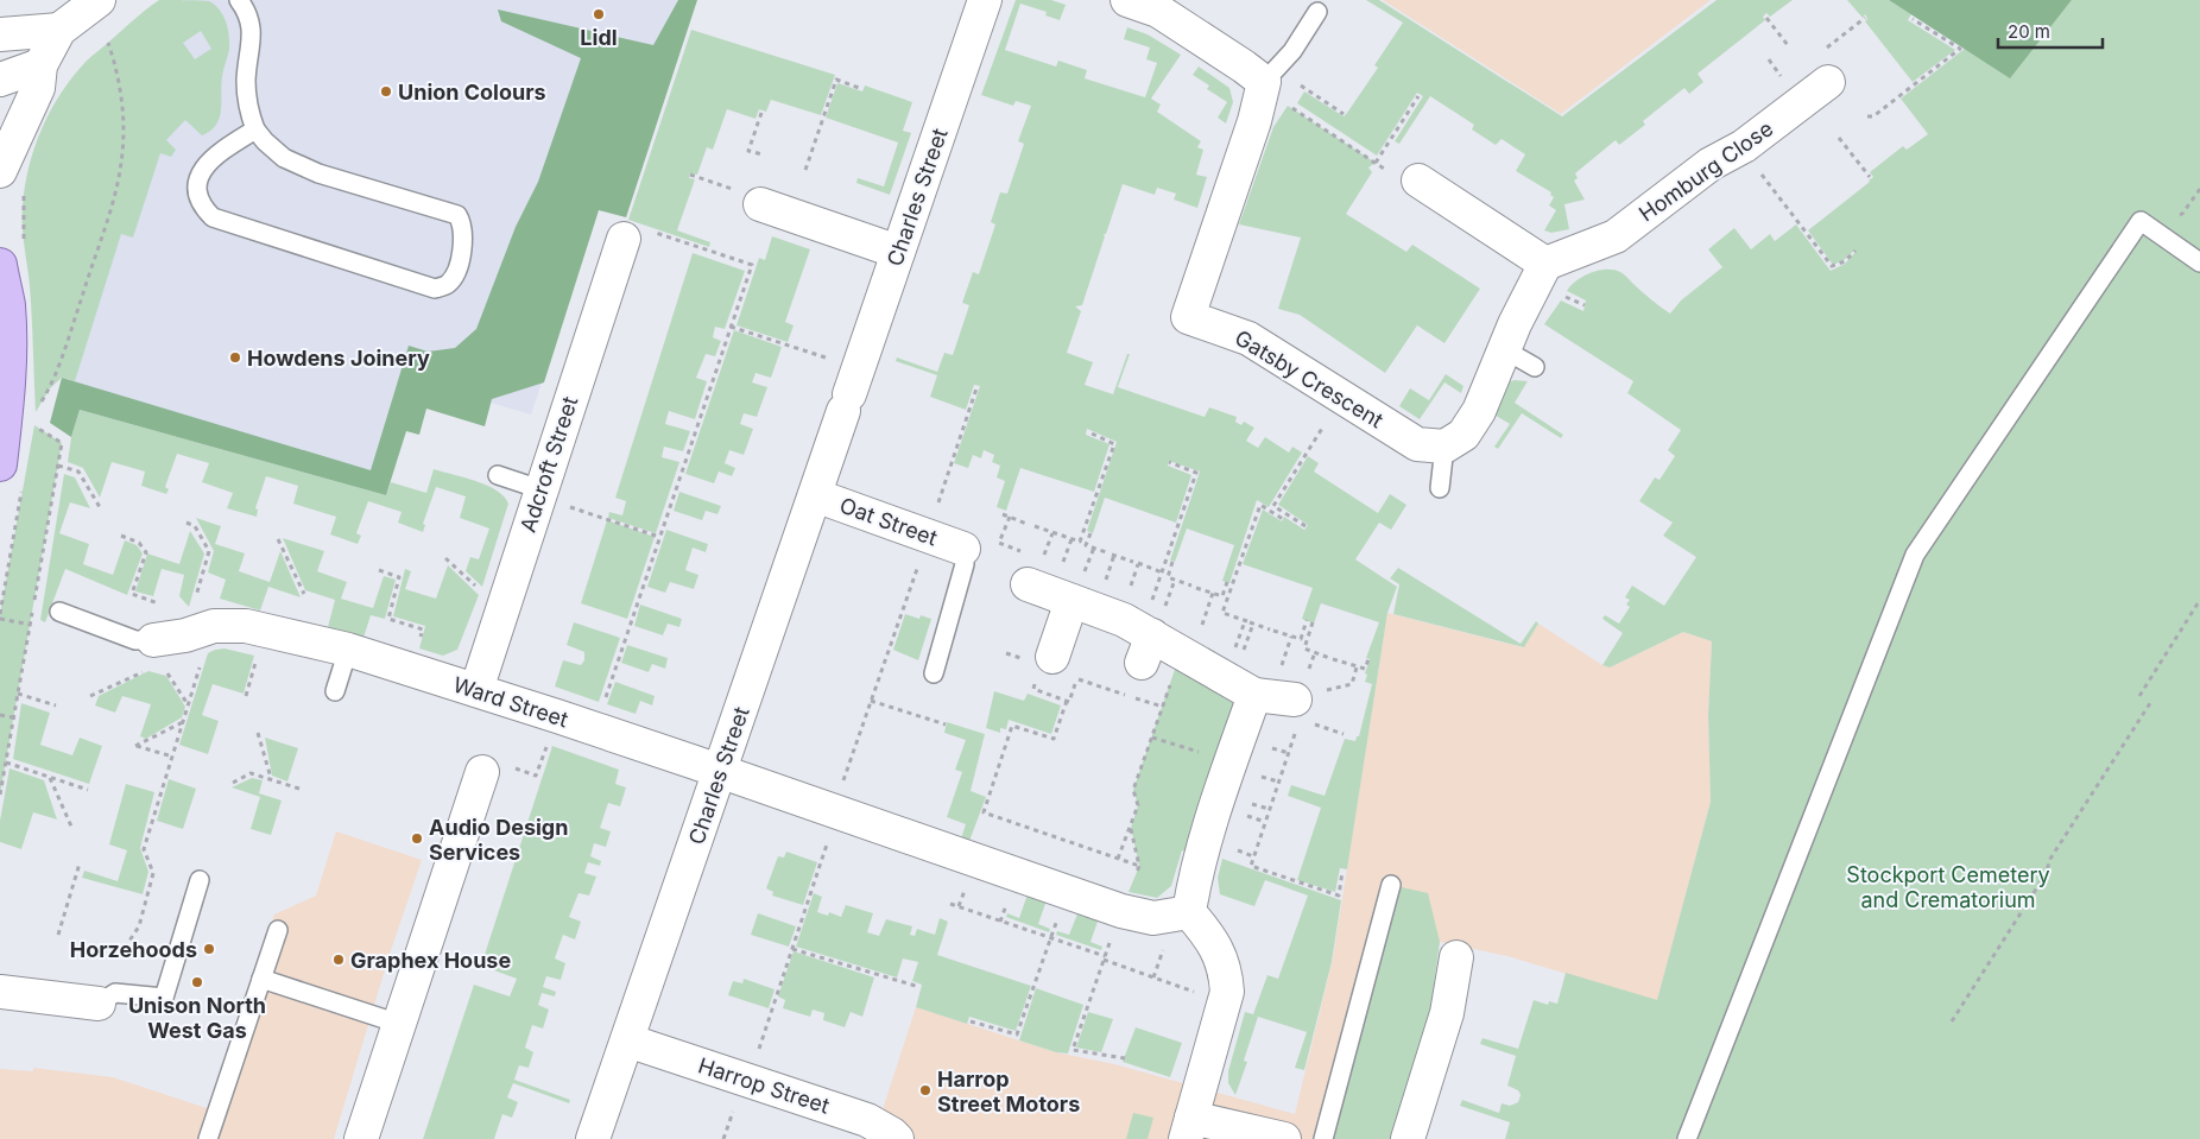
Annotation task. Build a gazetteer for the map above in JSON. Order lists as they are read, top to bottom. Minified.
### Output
{"streets":{"street":["Homburg Close","Charles Street","Gatsby Crescent","Adcroft Street","Oat Street","Ward Street","Harrop Street"]},"crossings":[["Charles Street","Oat Street"],["Charles Street","Ward Street"],["Charles Street","Harrop Street"],["Adcroft Street","Ward Street"]],"parks":["Stockport Cemetery and Crematorium"],"places":["Lidl","Union Colours","Howdens Joinery","Audio Design Services","Horzehoods","Graphex House","Unison North West Gas","Harrop Street Motors"],"scale_bar":"20 m"}
